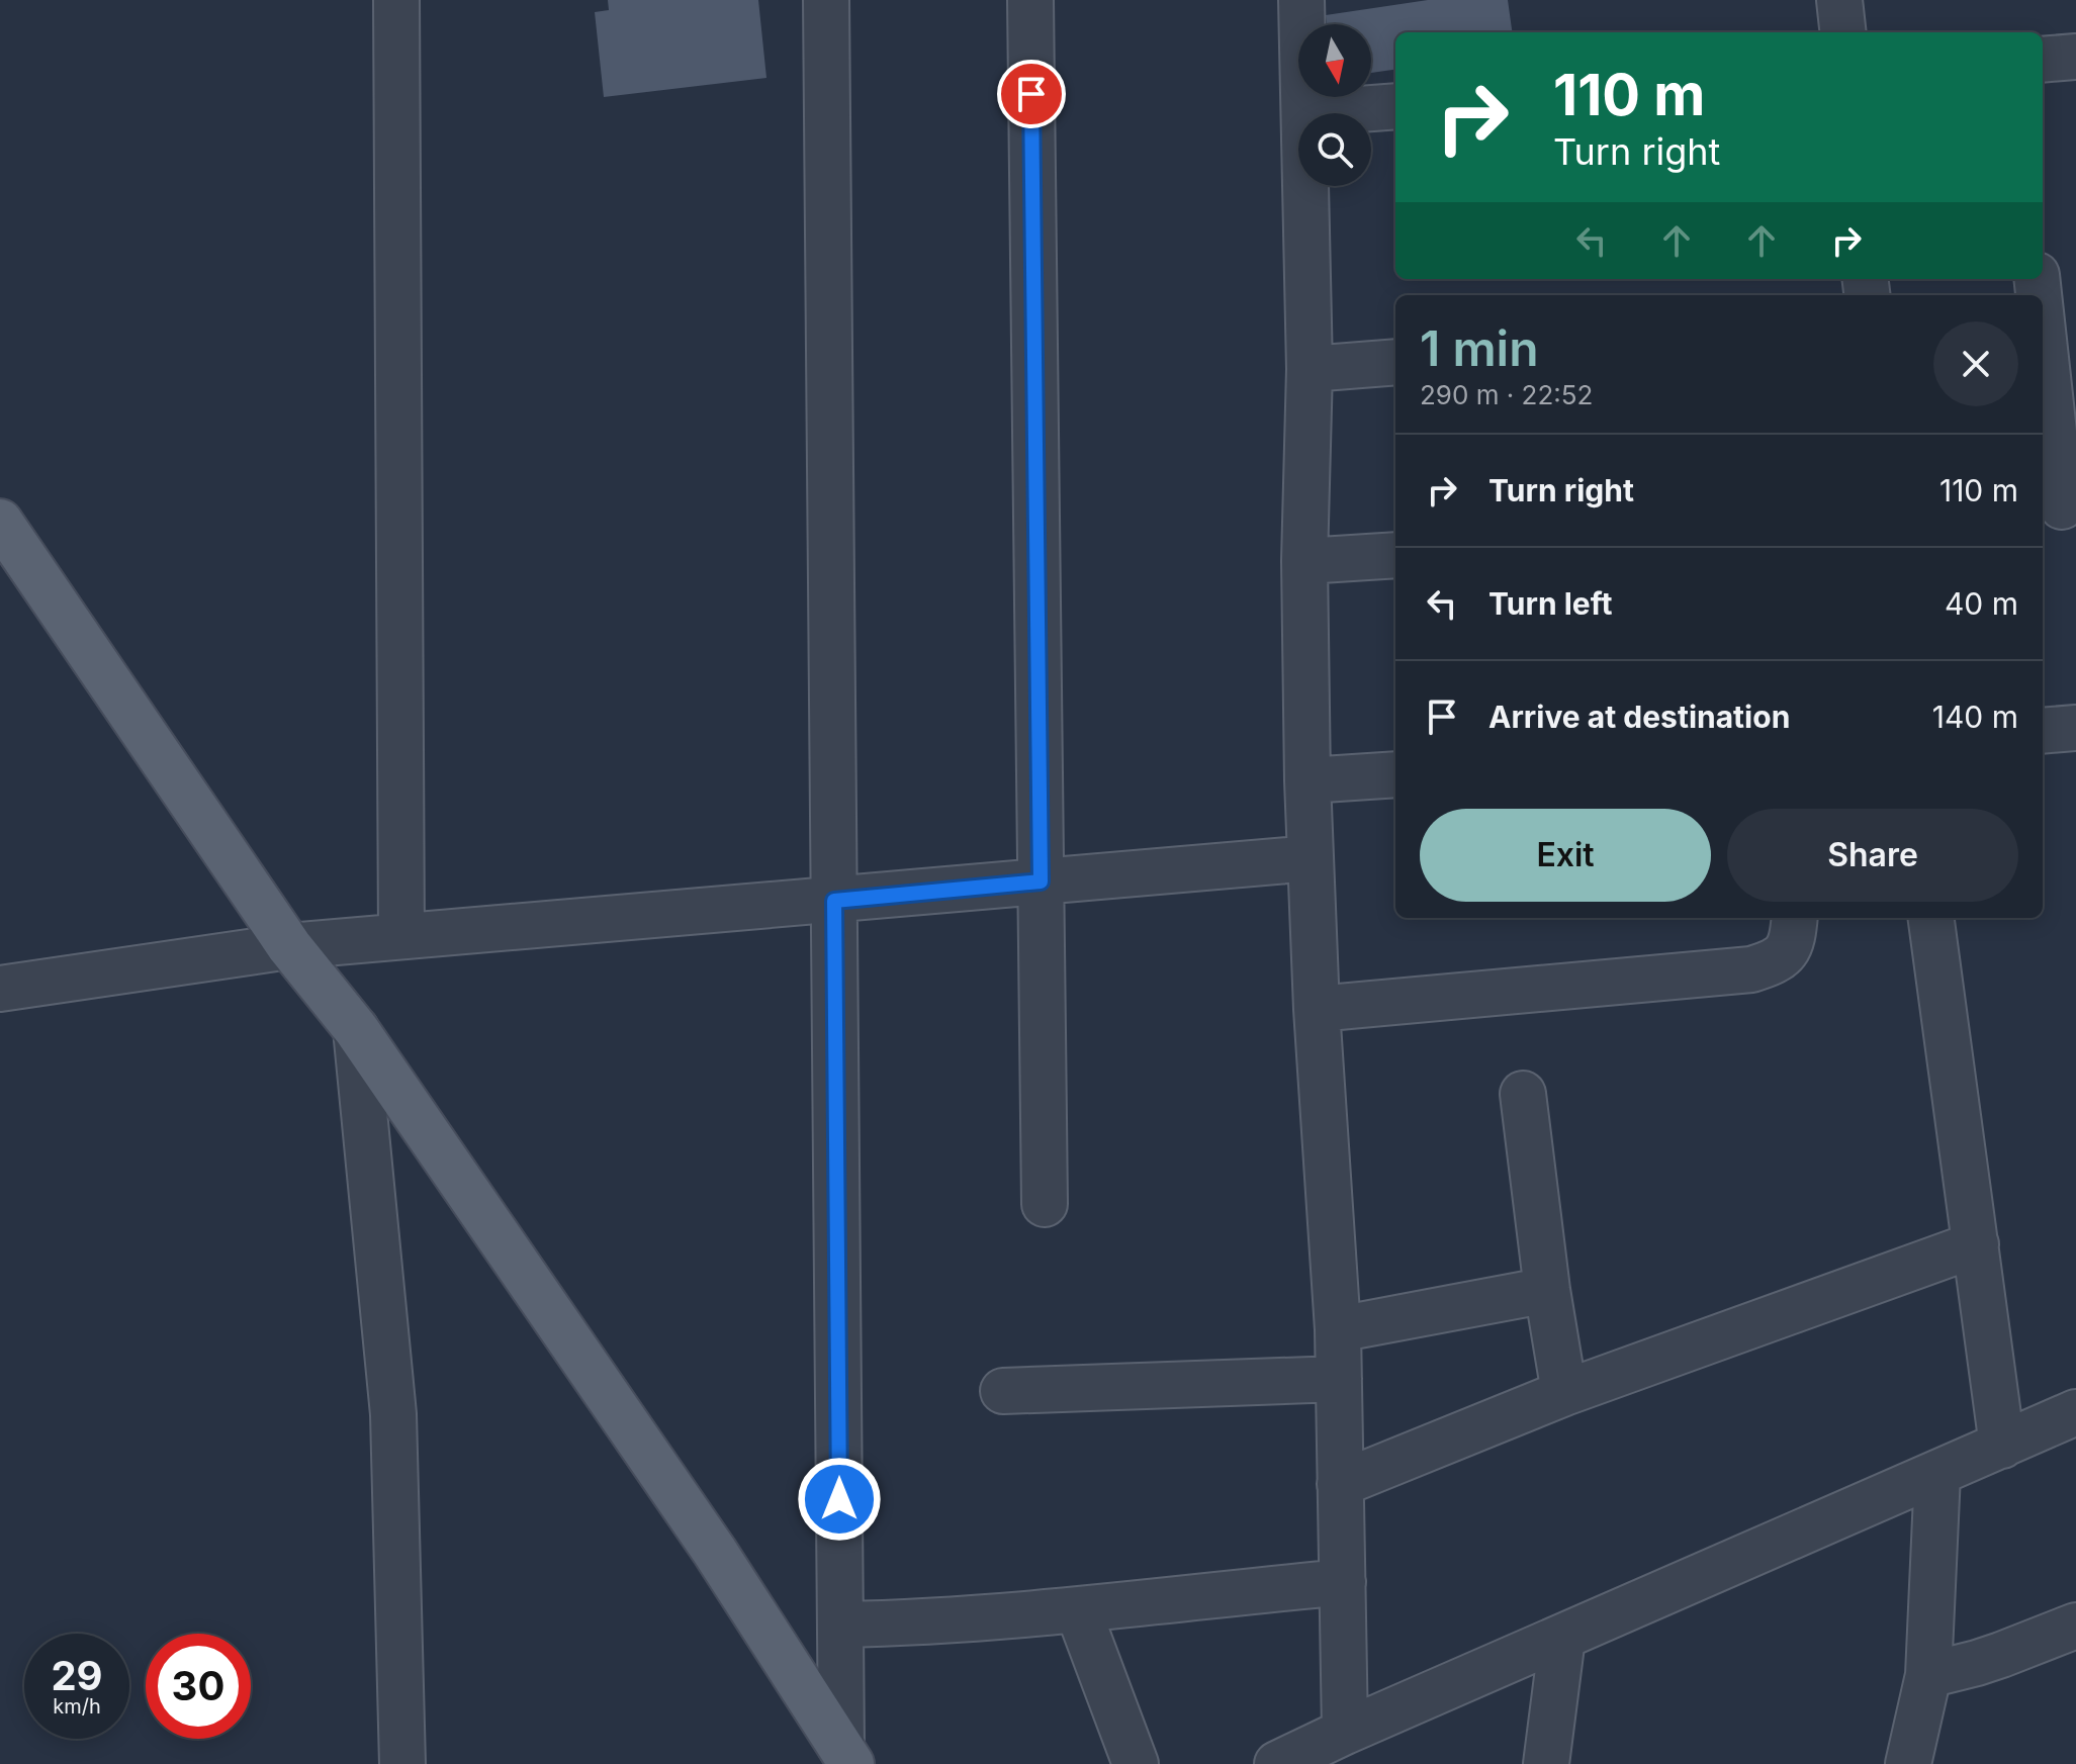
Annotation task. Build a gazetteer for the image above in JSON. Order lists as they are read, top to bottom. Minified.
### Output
{"north":"bottom","page":{"turn":["110 m","Turn right"],"heading":["1 min","290 m · 22:52"],"list":[{"name":"Turn right","value":"110 m"},{"name":"Turn left","value":"40 m"},{"name":"Arrive at destination","value":"140 m"}],"buttons":["Exit","Share"],"speed":"29 km/h","limit":"30"}}
